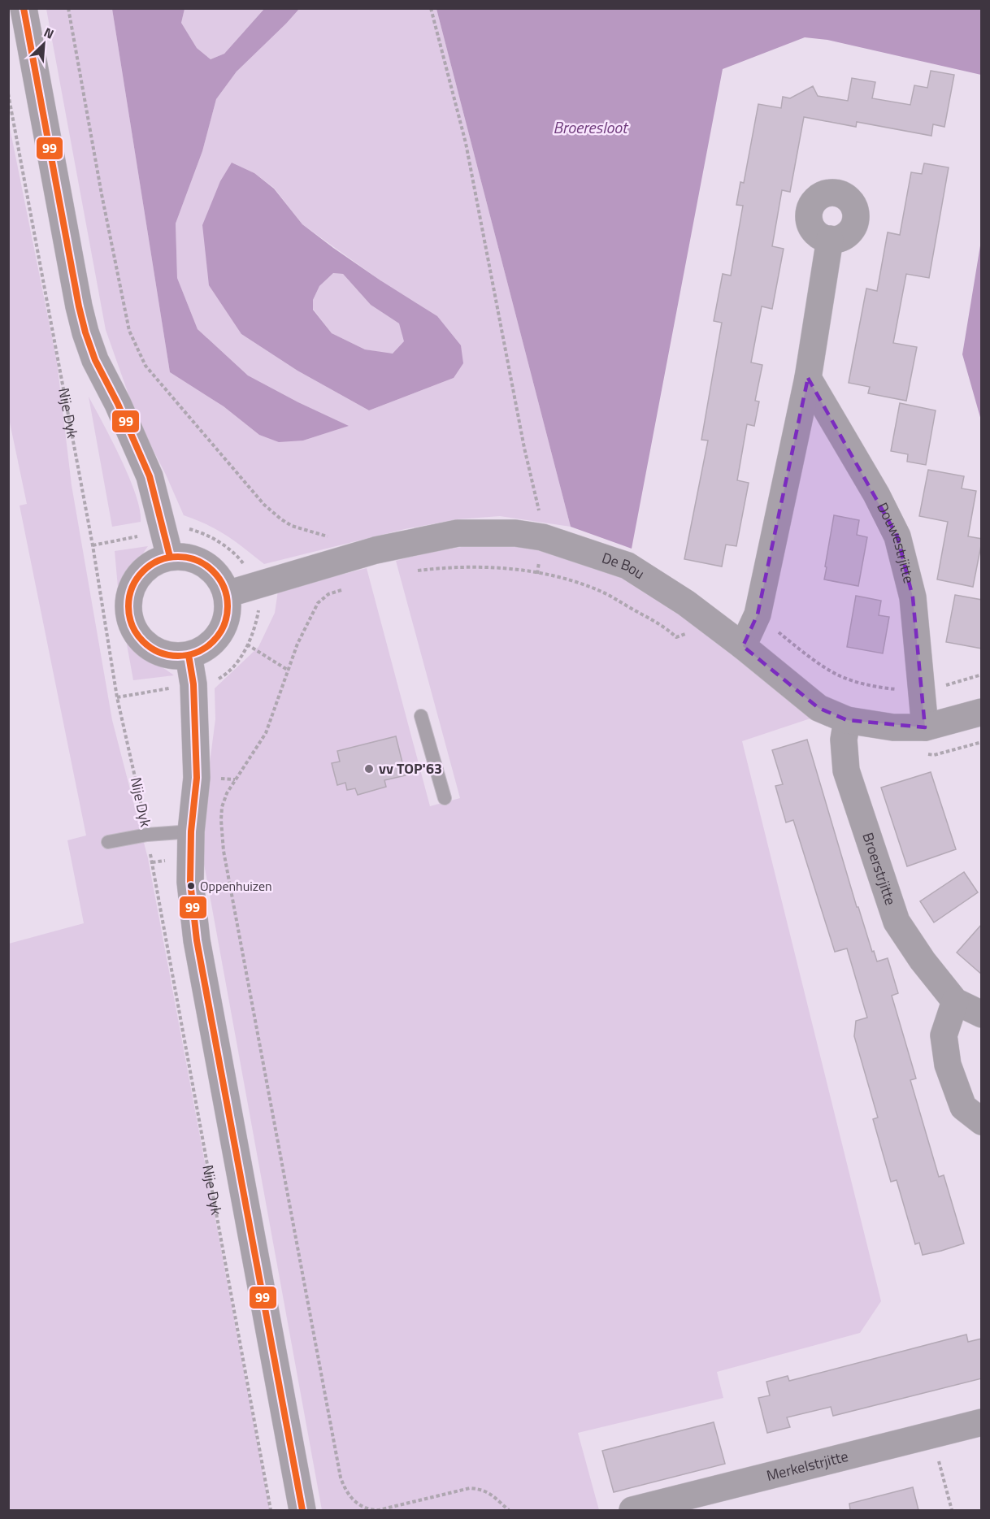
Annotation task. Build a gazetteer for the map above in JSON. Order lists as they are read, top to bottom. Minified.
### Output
{"streets":{"street":["Nije Dyk","Douwestrjitte","De Bou","Broerstrjitte","Merkelstrjitte"]},"crossings":[["Nije Dyk","De Bou"],["Douwestrjitte","De Bou"],["De Bou","Broerstrjitte"]],"water":["Broeresloot"],"places":["vv TOP'63","Oppenhuizen"],"lines":["transit line 99"],"north":"top right"}
